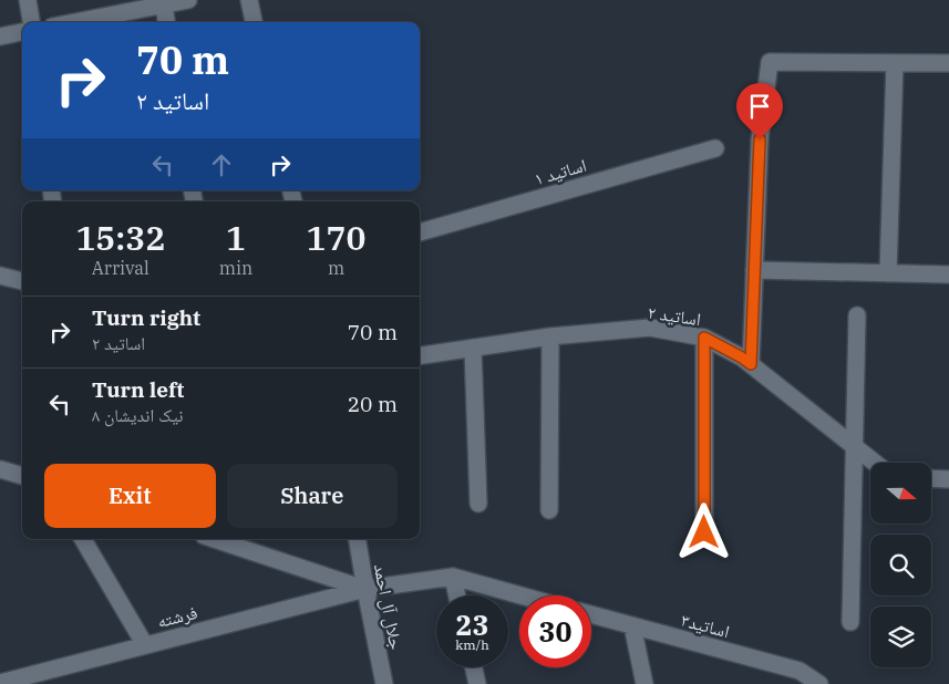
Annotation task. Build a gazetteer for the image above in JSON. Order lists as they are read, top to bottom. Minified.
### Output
{"streets":{"street":["اساتید ۱","اساتید ۲","جلال آل احمد","فرشته","اساتید۳"]},"crossings":[["جلال آل احمد","فرشته"]],"north":"right","page":{"turn":["70 m","اساتید ۲"],"eta":["15:32","Arrival","1","min","170","m"],"list":[{"name":"Turn right","note":"اساتید ۲","value":"70 m"},{"name":"Turn left","note":"نیک اندیشان ۸","value":"20 m"}],"buttons":["Exit","Share"],"speed":"23 km/h","limit":"30"}}
